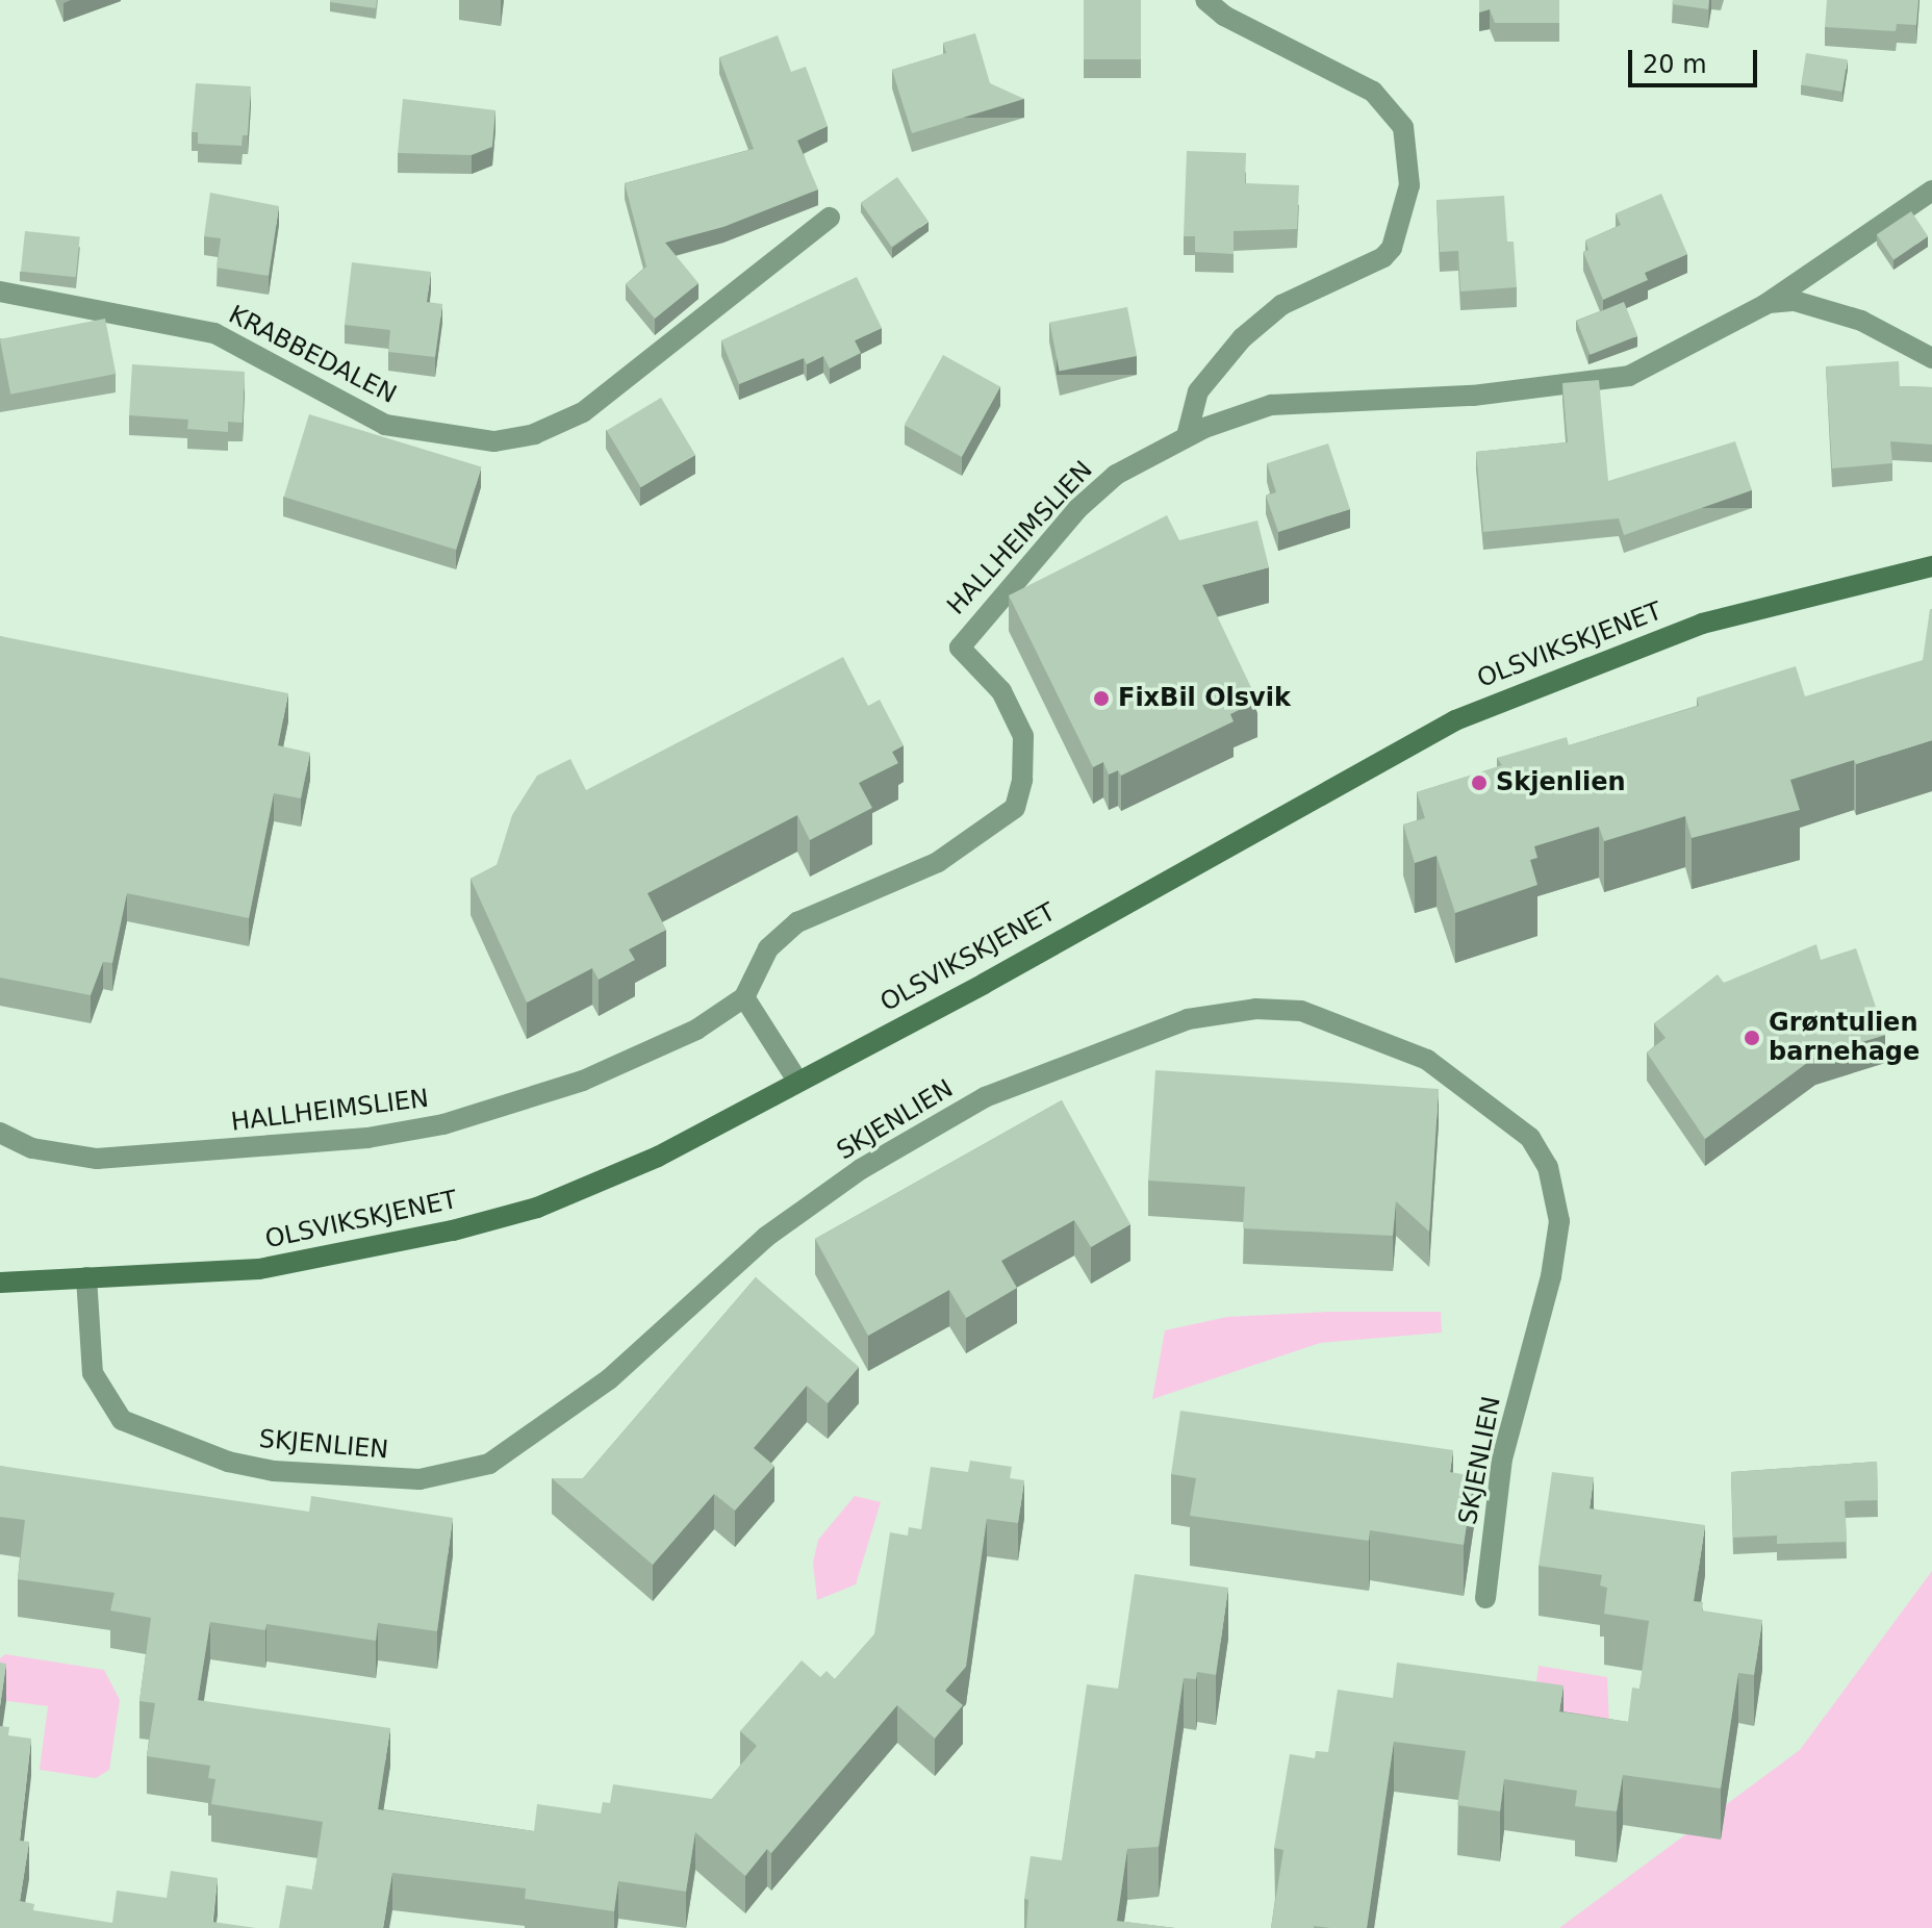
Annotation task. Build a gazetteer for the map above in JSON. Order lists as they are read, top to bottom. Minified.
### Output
{"streets":{"main road":["OLSVIKSKJENET"],"street":["KRABBEDALEN","HALLHEIMSLIEN","SKJENLIEN"]},"crossings":[["OLSVIKSKJENET","SKJENLIEN"]],"places":["FixBil Olsvik","Skjenlien","Grøntulien barnehage"],"scale_bar":"20 m"}
